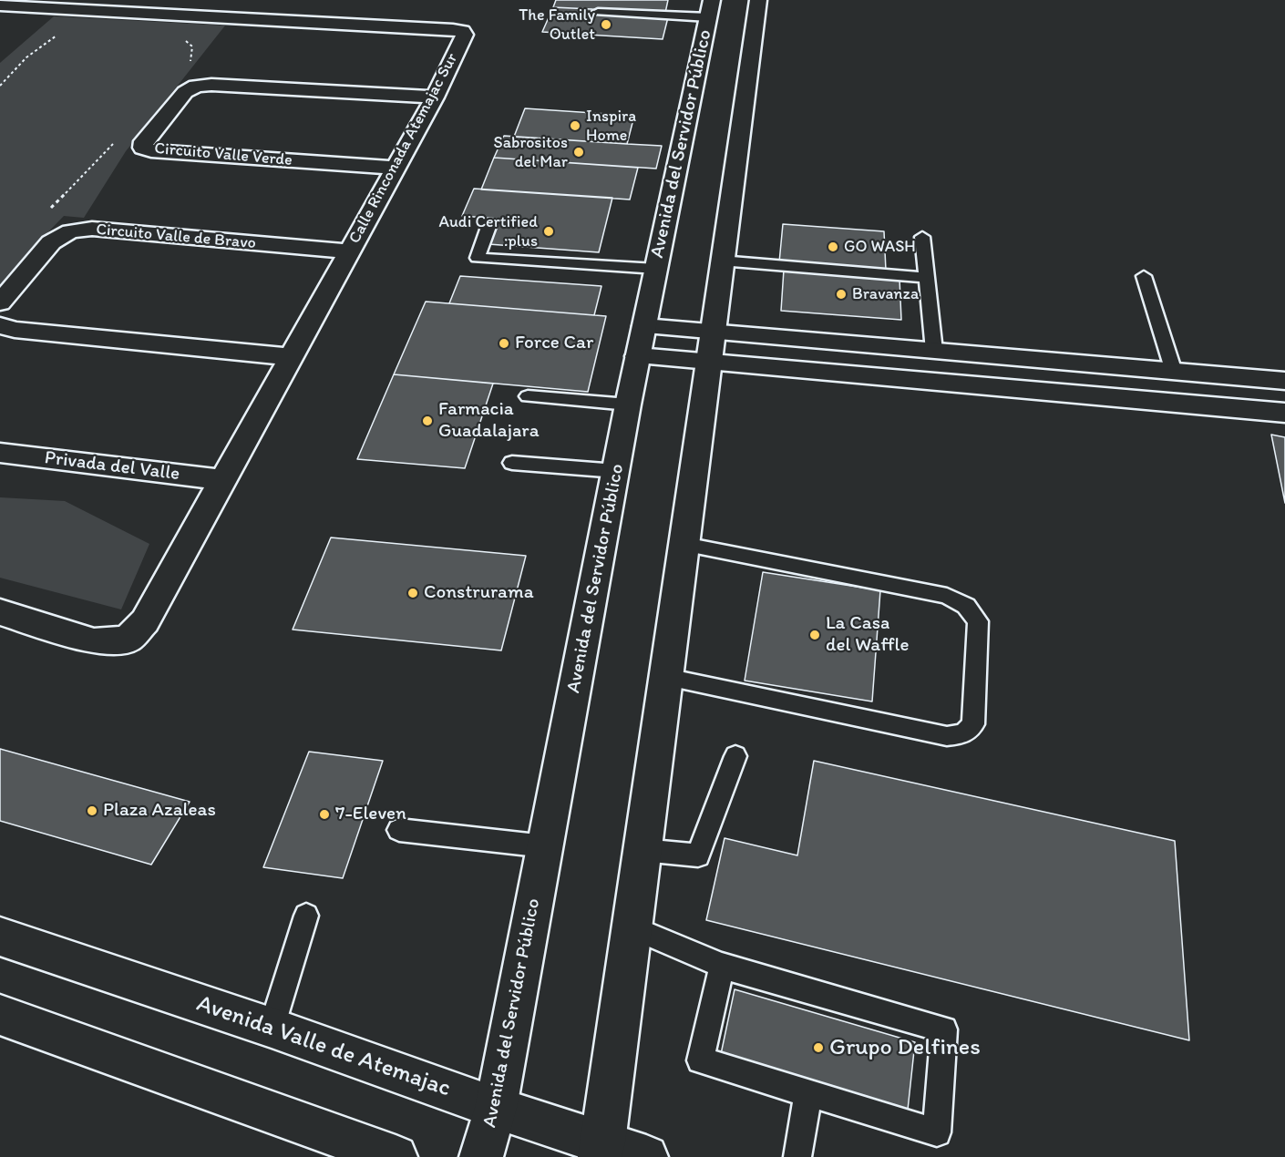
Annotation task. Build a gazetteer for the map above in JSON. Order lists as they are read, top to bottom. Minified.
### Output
{"streets":{"street":["Avenida del Servidor Público","Calle Rinconada Atemajac Sur","Circuito Valle Verde","Circuito Valle de Bravo","Privada del Valle","Avenida Valle de Atemajac"]},"crossings":[["Avenida del Servidor Público","Avenida Valle de Atemajac"],["Calle Rinconada Atemajac Sur","Circuito Valle Verde"],["Calle Rinconada Atemajac Sur","Circuito Valle de Bravo"],["Calle Rinconada Atemajac Sur","Privada del Valle"]],"places":["The Family Outlet","Inspira Home","Sabrositos del Mar","Audi Certified :plus","GO WASH","Bravanza","Force Car","Farmacia Guadalajara","Construrama","La Casa del Waffle","Plaza Azaleas","7-Eleven","Grupo Delfines"]}
